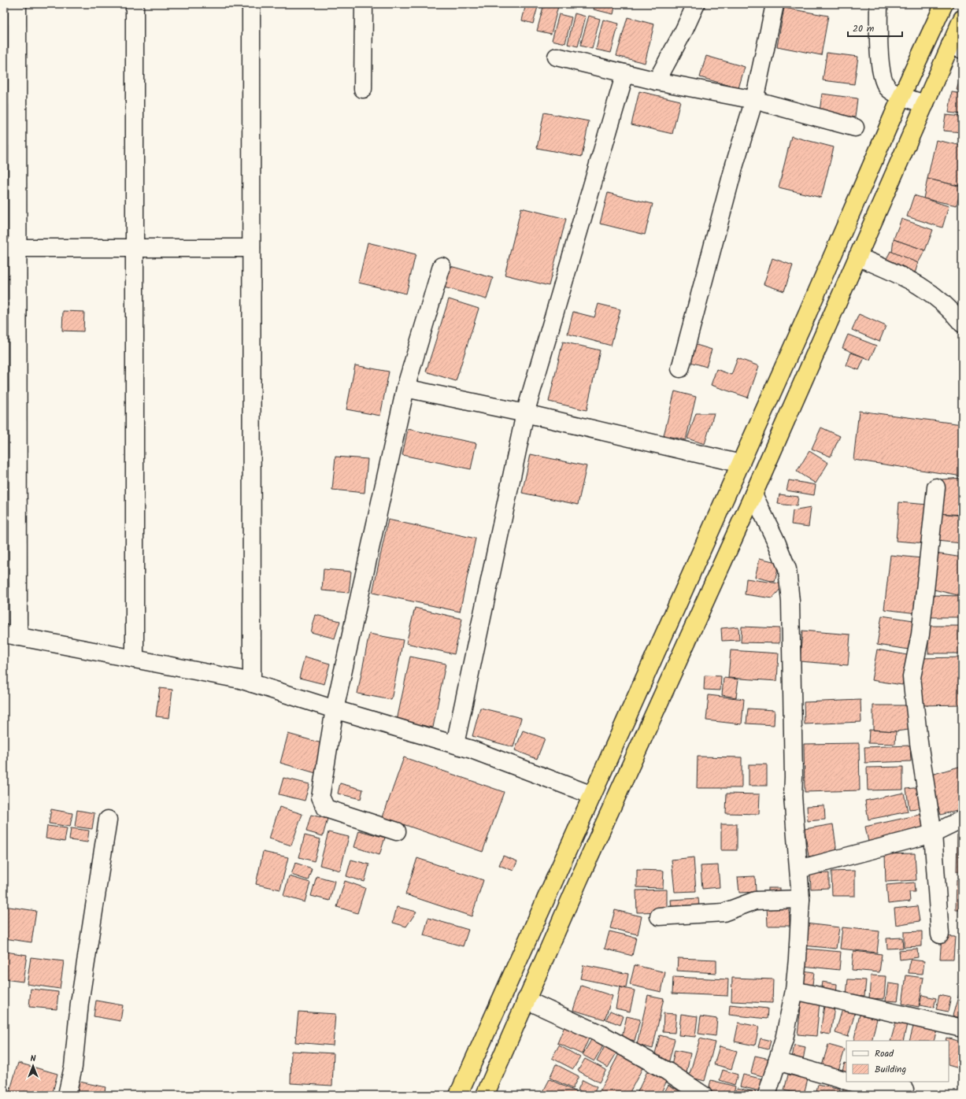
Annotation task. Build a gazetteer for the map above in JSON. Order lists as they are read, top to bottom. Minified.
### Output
{"legend":["Road","Building"],"scale_bar":"20 m","north":"top"}
